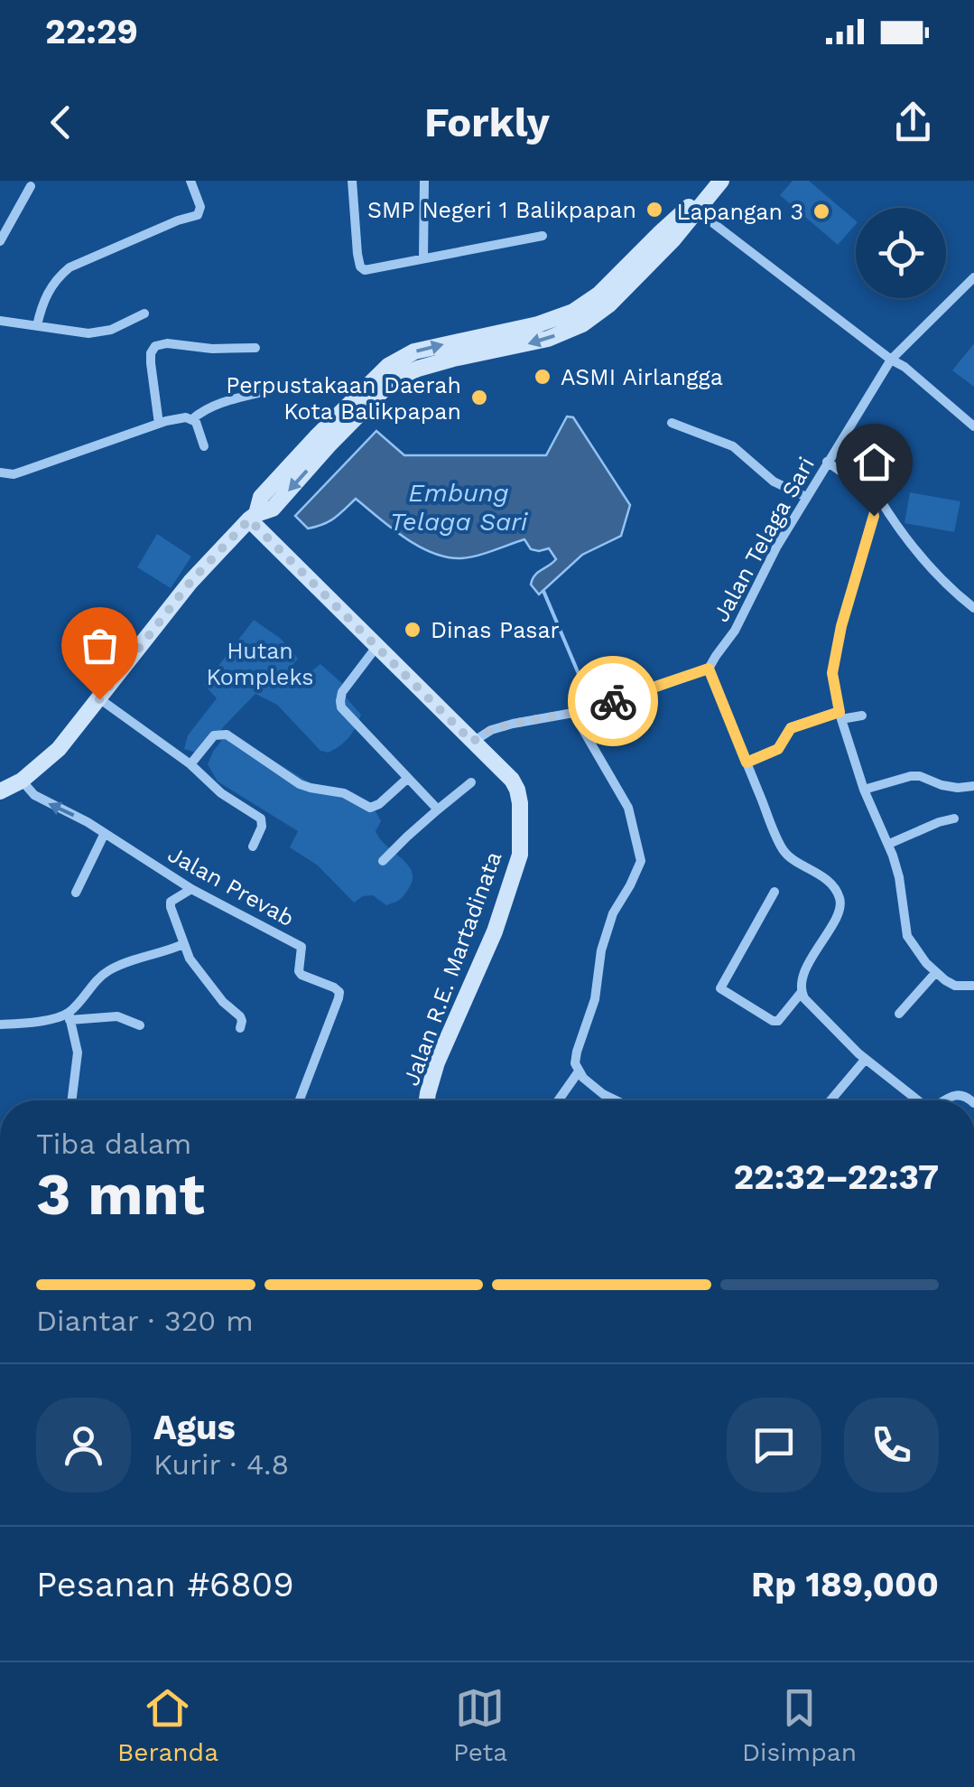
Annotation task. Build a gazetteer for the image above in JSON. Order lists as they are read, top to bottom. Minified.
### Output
{"streets":{"street":["Jalan Telaga Sari","Jalan Prevab","Jalan R.E. Martadinata"]},"water":["Embung Telaga Sari"],"parks":["Hutan Kompleks"],"places":["SMP Negeri 1 Balikpapan","Lapangan 3","ASMI Airlangga","Perpustakaan Daerah Kota Balikpapan","Dinas Pasar"],"page":{"status":"22:29","header":"Forkly","heading":["3 mnt","Tiba dalam","22:32–22:37"],"panel":["Agus","Kurir · 4.8","Pesanan #6809","Rp 189,000"],"bar":"Diantar · 320 m","tabs":["Beranda","Peta","Disimpan"]}}
